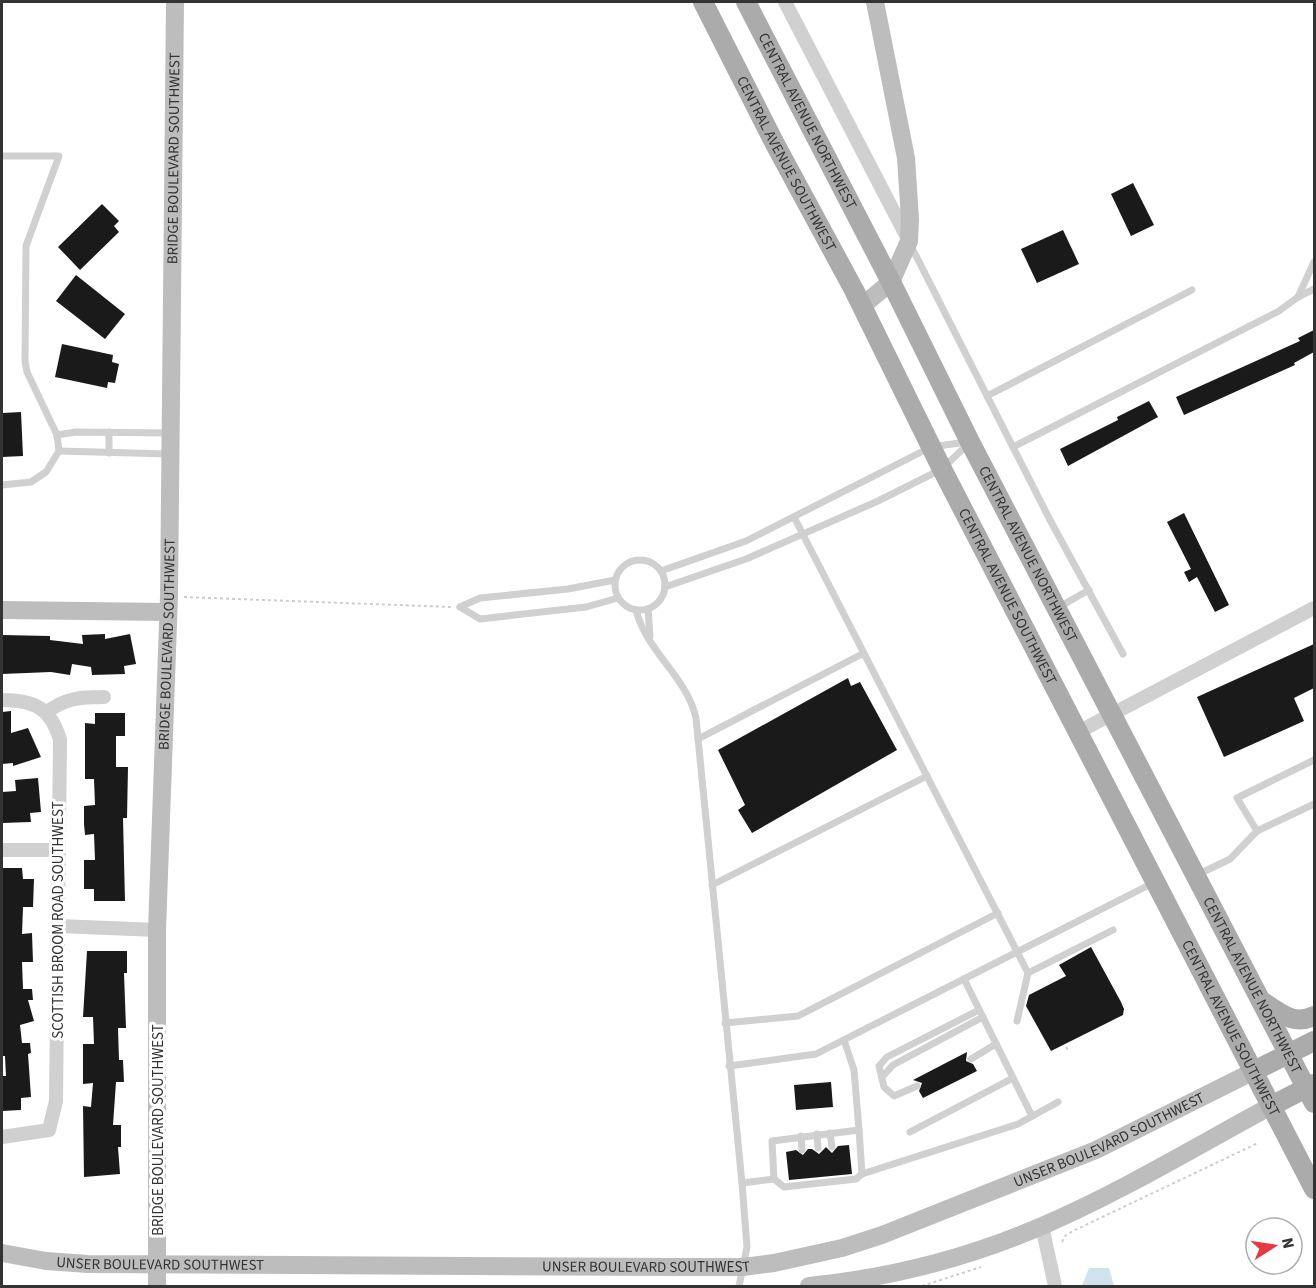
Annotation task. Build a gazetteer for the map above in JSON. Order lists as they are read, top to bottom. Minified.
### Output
{"streets":{"main road":["CENTRAL AVENUE NORTHWEST","BRIDGE BOULEVARD SOUTHWEST","CENTRAL AVENUE SOUTHWEST","UNSER BOULEVARD SOUTHWEST"],"street":["SCOTTISH BROOM ROAD SOUTHWEST"]},"crossings":[["BRIDGE BOULEVARD SOUTHWEST","UNSER BOULEVARD SOUTHWEST"],["CENTRAL AVENUE SOUTHWEST","UNSER BOULEVARD SOUTHWEST"]],"north":"right"}
